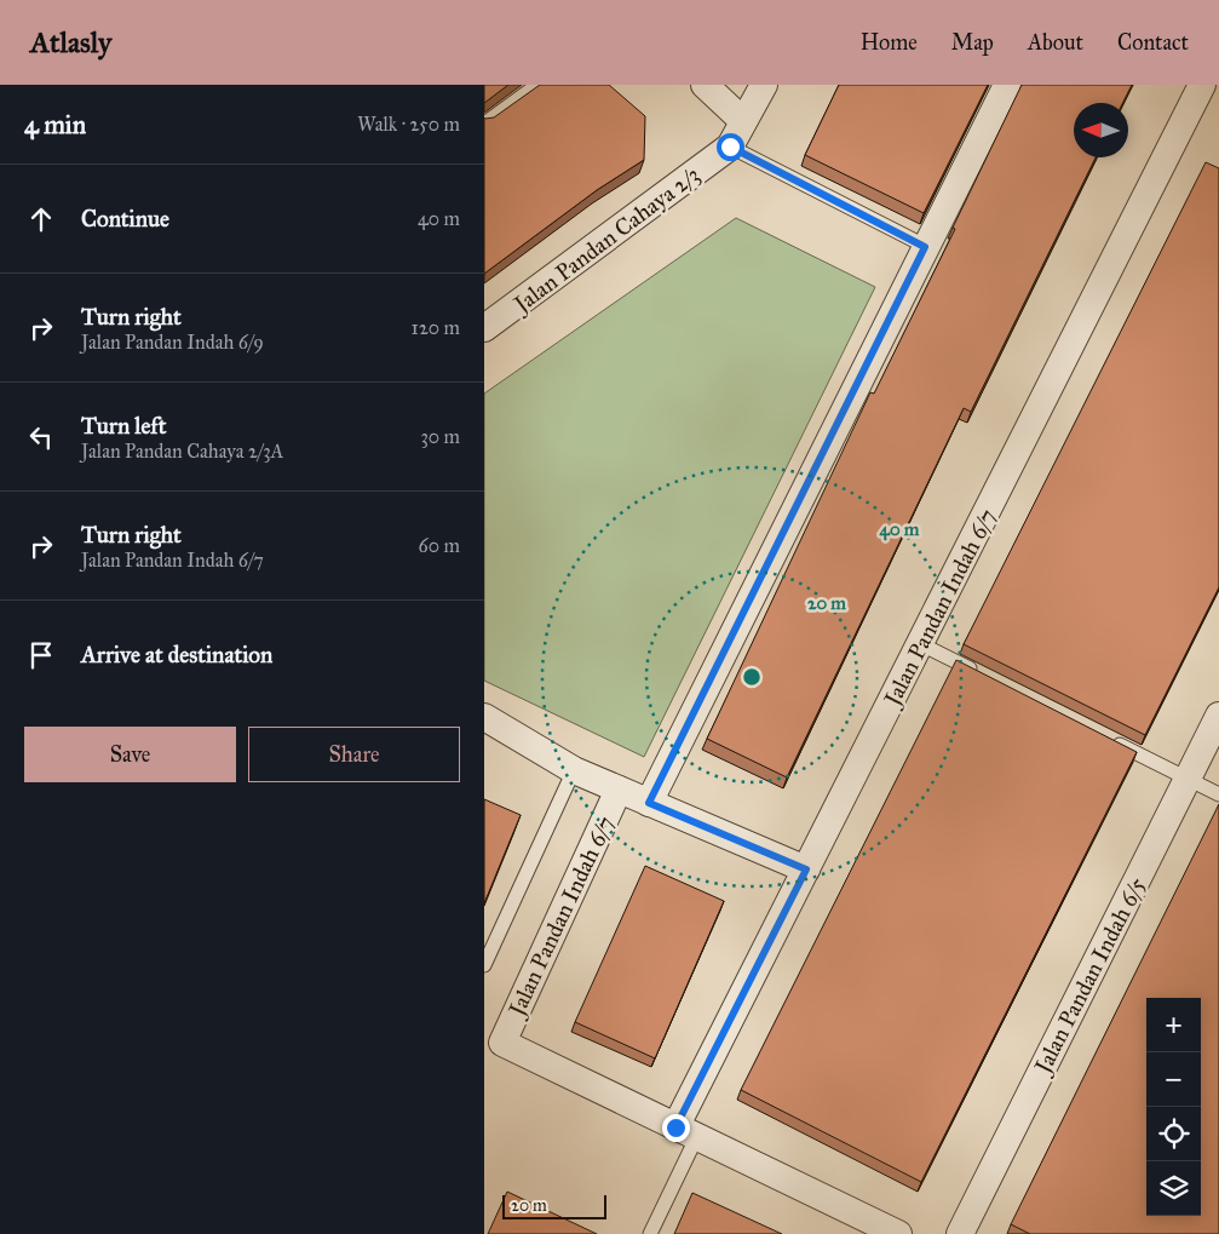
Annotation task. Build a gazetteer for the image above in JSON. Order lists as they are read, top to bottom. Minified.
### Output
{"streets":{"street":["Jalan Pandan Cahaya 2/3","Jalan Pandan Indah 6/7","Jalan Pandan Indah 6/5"]},"scale_bar":"20 m","north":"left","page":{"header":"Atlasly","nav":["Home","Map","About","Contact"],"heading":["4 min","Walk · 250 m"],"list":[["Continue","40 m"],["Turn right","Jalan Pandan Indah 6/9","120 m"],["Turn left","Jalan Pandan Cahaya 2/3A","30 m"],["Turn right","Jalan Pandan Indah 6/7","60 m"],"Arrive at destination"],"buttons":["Save","Share"],"map_buttons":["+","−"],"scale":"20 m"},"rings":["40 m","20 m"]}
